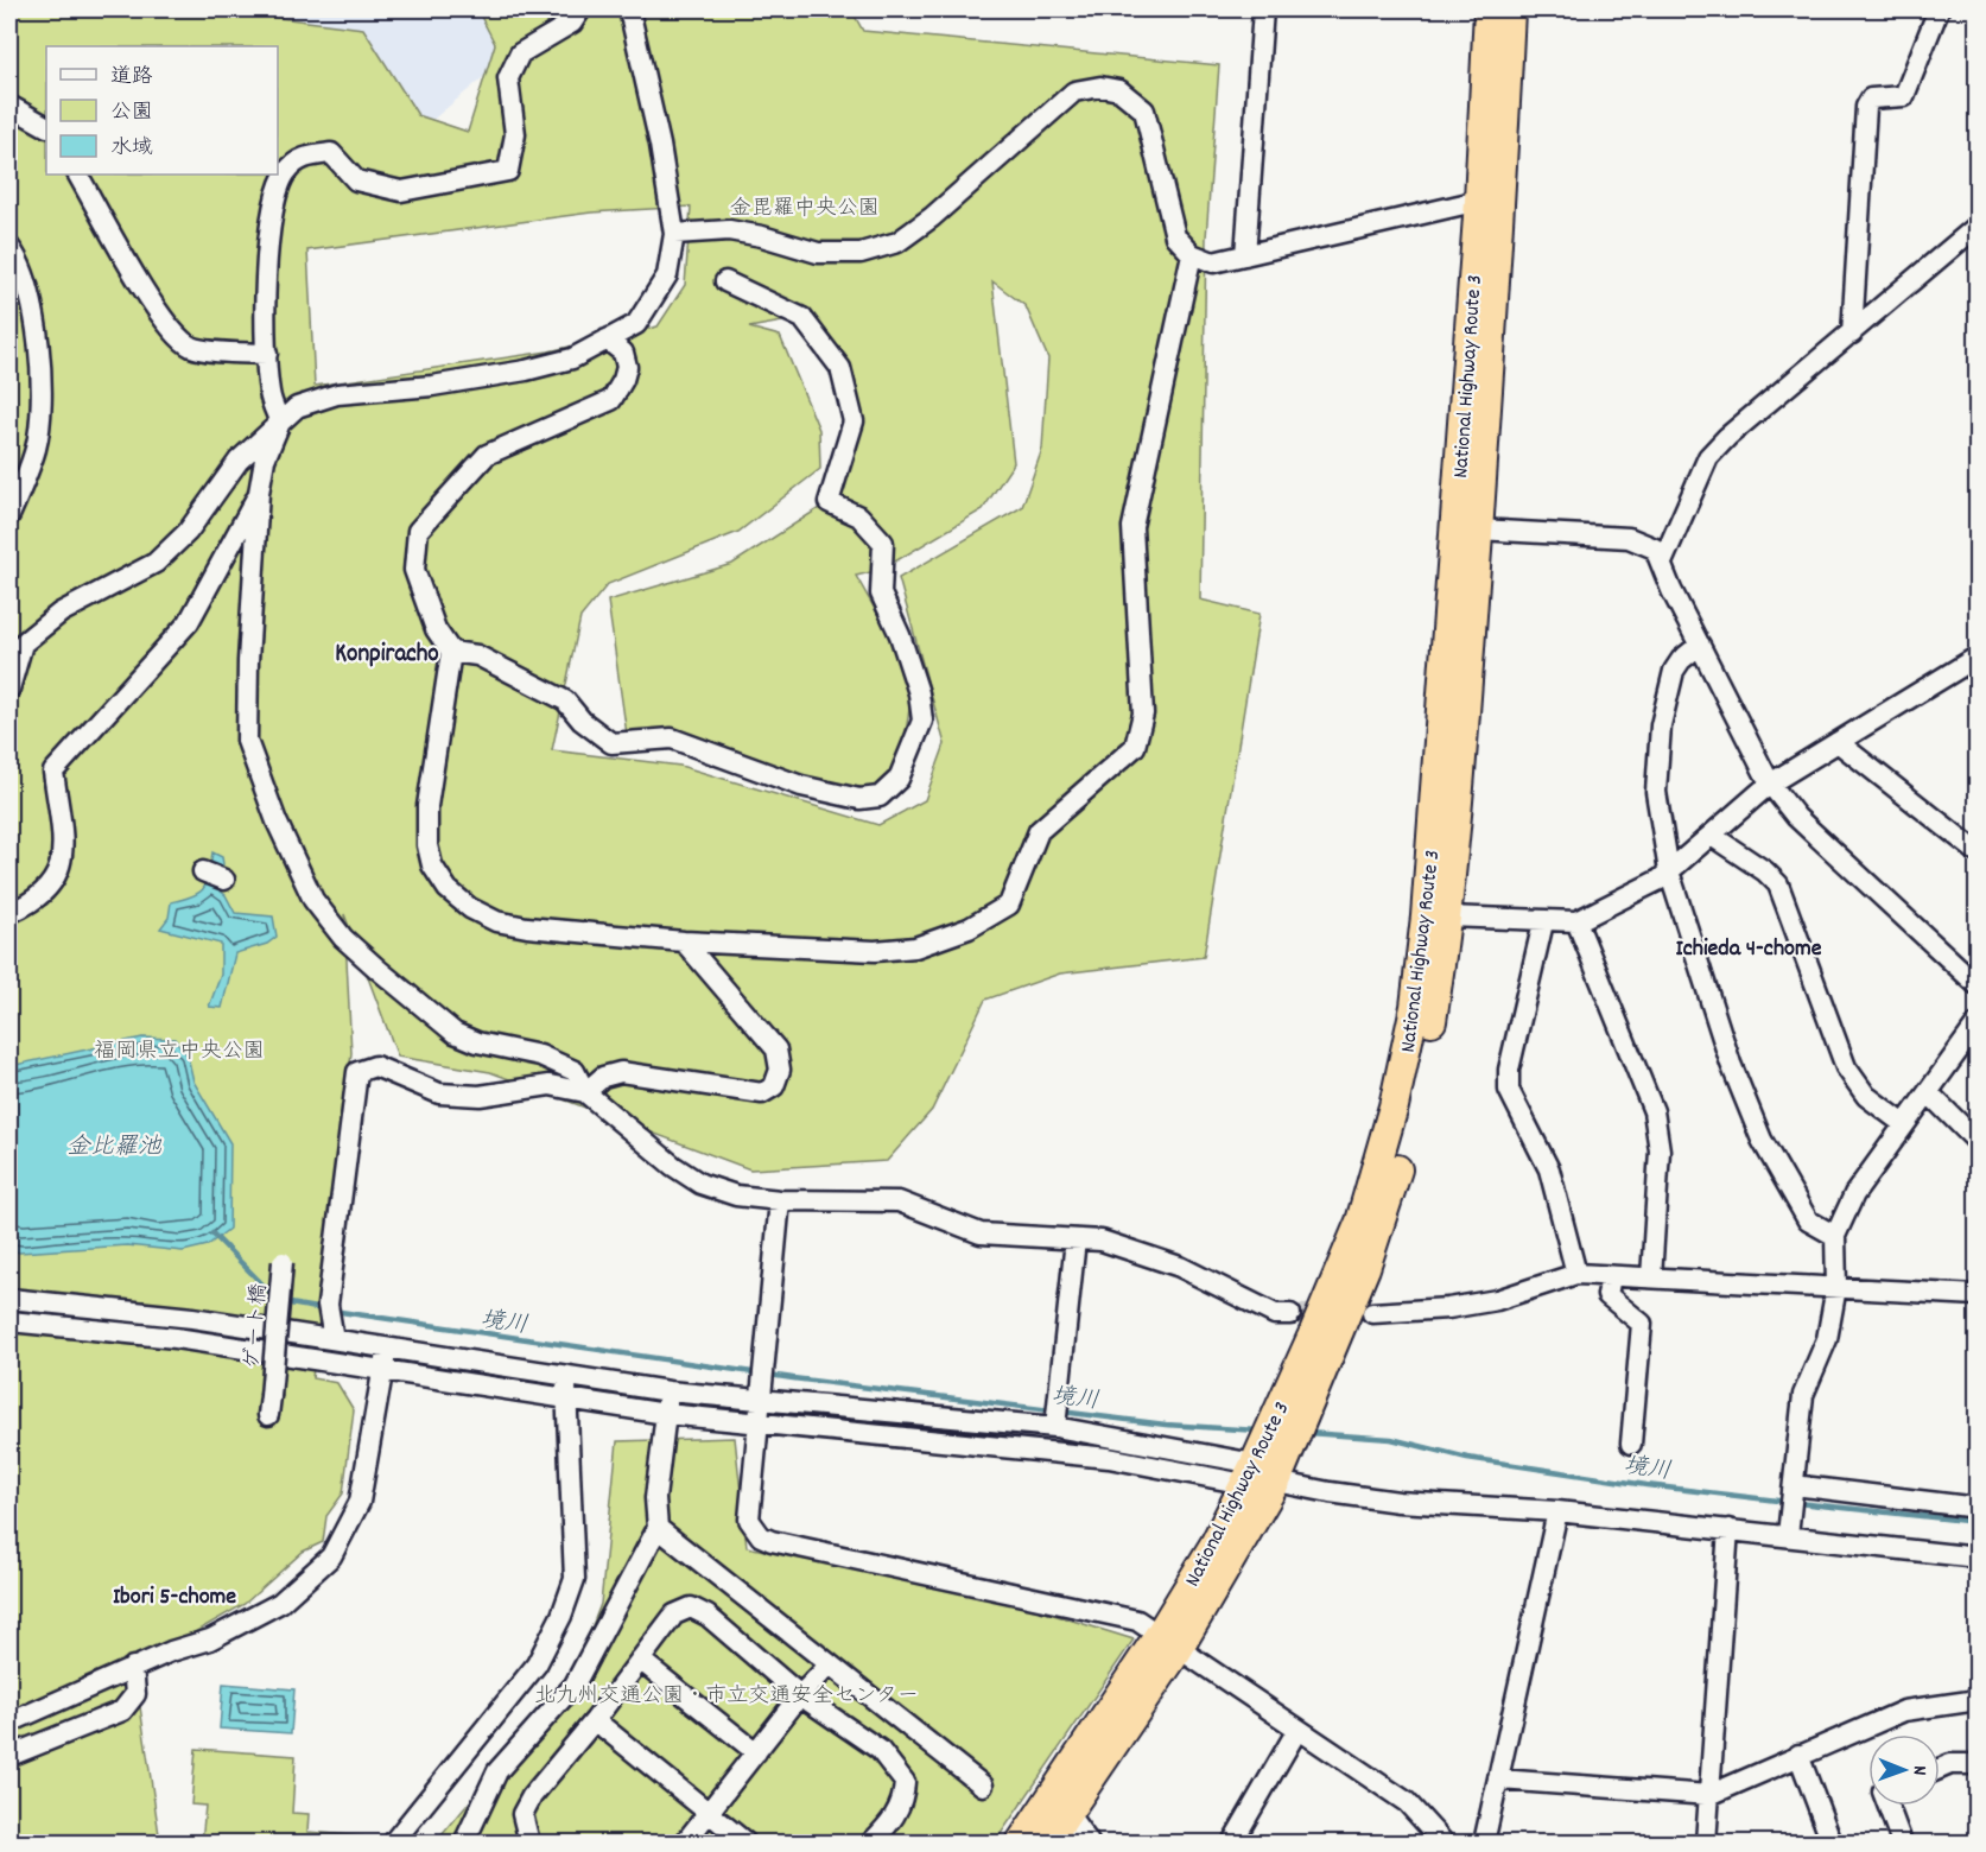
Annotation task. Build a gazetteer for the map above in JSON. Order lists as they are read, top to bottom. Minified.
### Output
{"streets":{"highway":["National Highway Route 3"],"street":["ゲート橋"]},"districts":["Konpiracho","Ichieda 4-chome","Ibori 5-chome"],"water":["金比羅池","境川"],"parks":["金毘羅中央公園","福岡県立中央公園","北九州交通公園・市立交通安全センター"],"legend":["道路","公園","水域"],"north":"right"}
